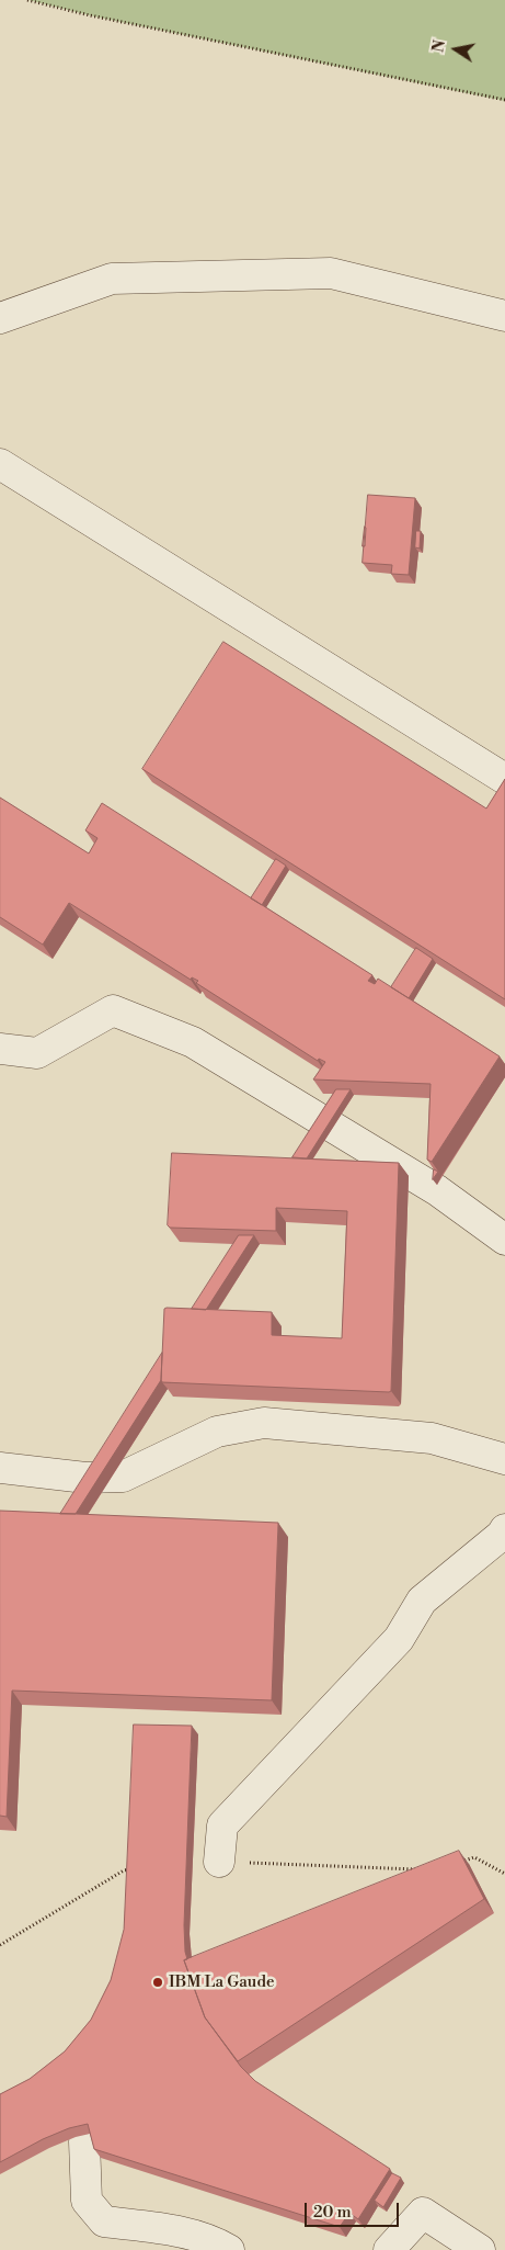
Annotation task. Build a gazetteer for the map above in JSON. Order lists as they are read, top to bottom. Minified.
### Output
{"places":["IBM La Gaude"],"scale_bar":"20 m","north":"left"}
